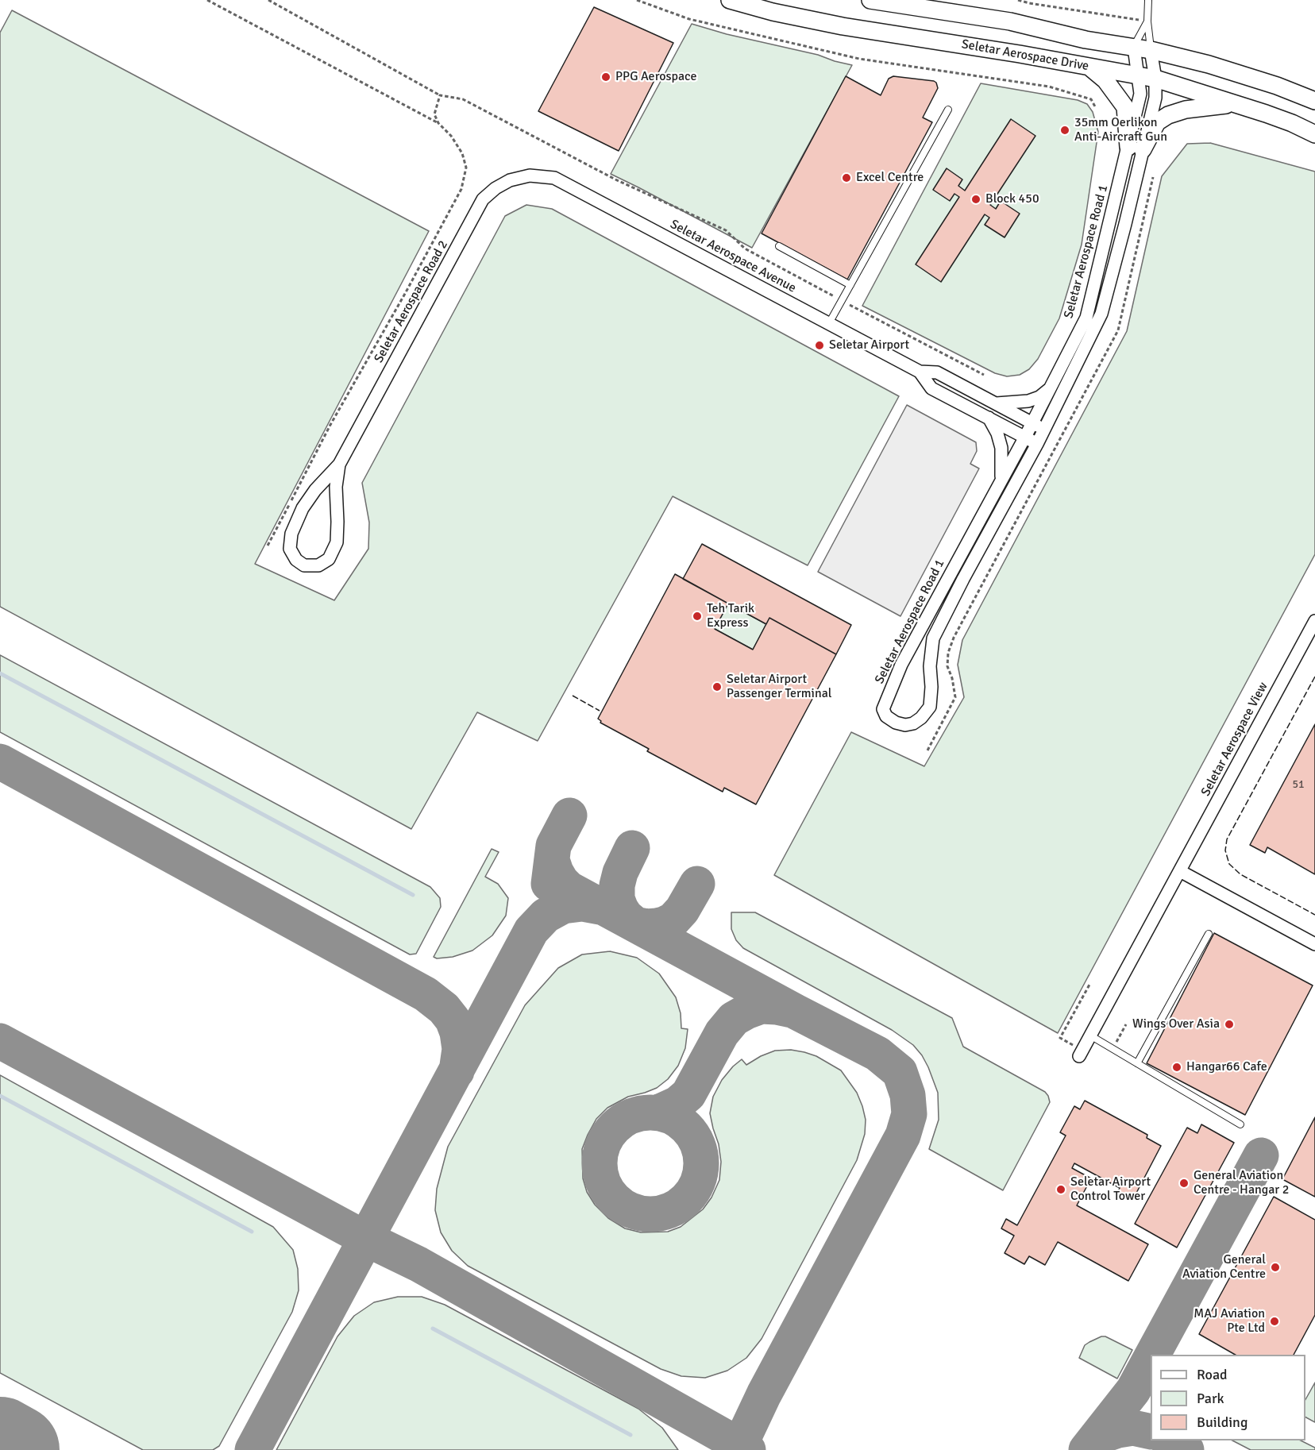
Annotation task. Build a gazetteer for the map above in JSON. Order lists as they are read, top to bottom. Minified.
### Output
{"streets":{"street":["Seletar Aerospace Drive","Seletar Aerospace Road 1","Seletar Aerospace Avenue","Seletar Aerospace Road 2","Seletar Aerospace View"]},"crossings":[["Seletar Aerospace Drive","Seletar Aerospace Road 1"],["Seletar Aerospace Road 1","Seletar Aerospace Avenue"],["Seletar Aerospace Avenue","Seletar Aerospace Road 2"]],"places":["PPG Aerospace","35mm Oerlikon Anti-Aircraft Gun","Excel Centre","Block 450","Seletar Airport","Teh Tarik Express","Seletar Airport Passenger Terminal","Wings Over Asia","Hangar66 Cafe","General Aviation Centre - Hangar 2","Seletar Airport Control Tower","General Aviation Centre","MAJ Aviation Pte Ltd"],"house_numbers":["51"],"legend":["Road","Park","Building"]}
